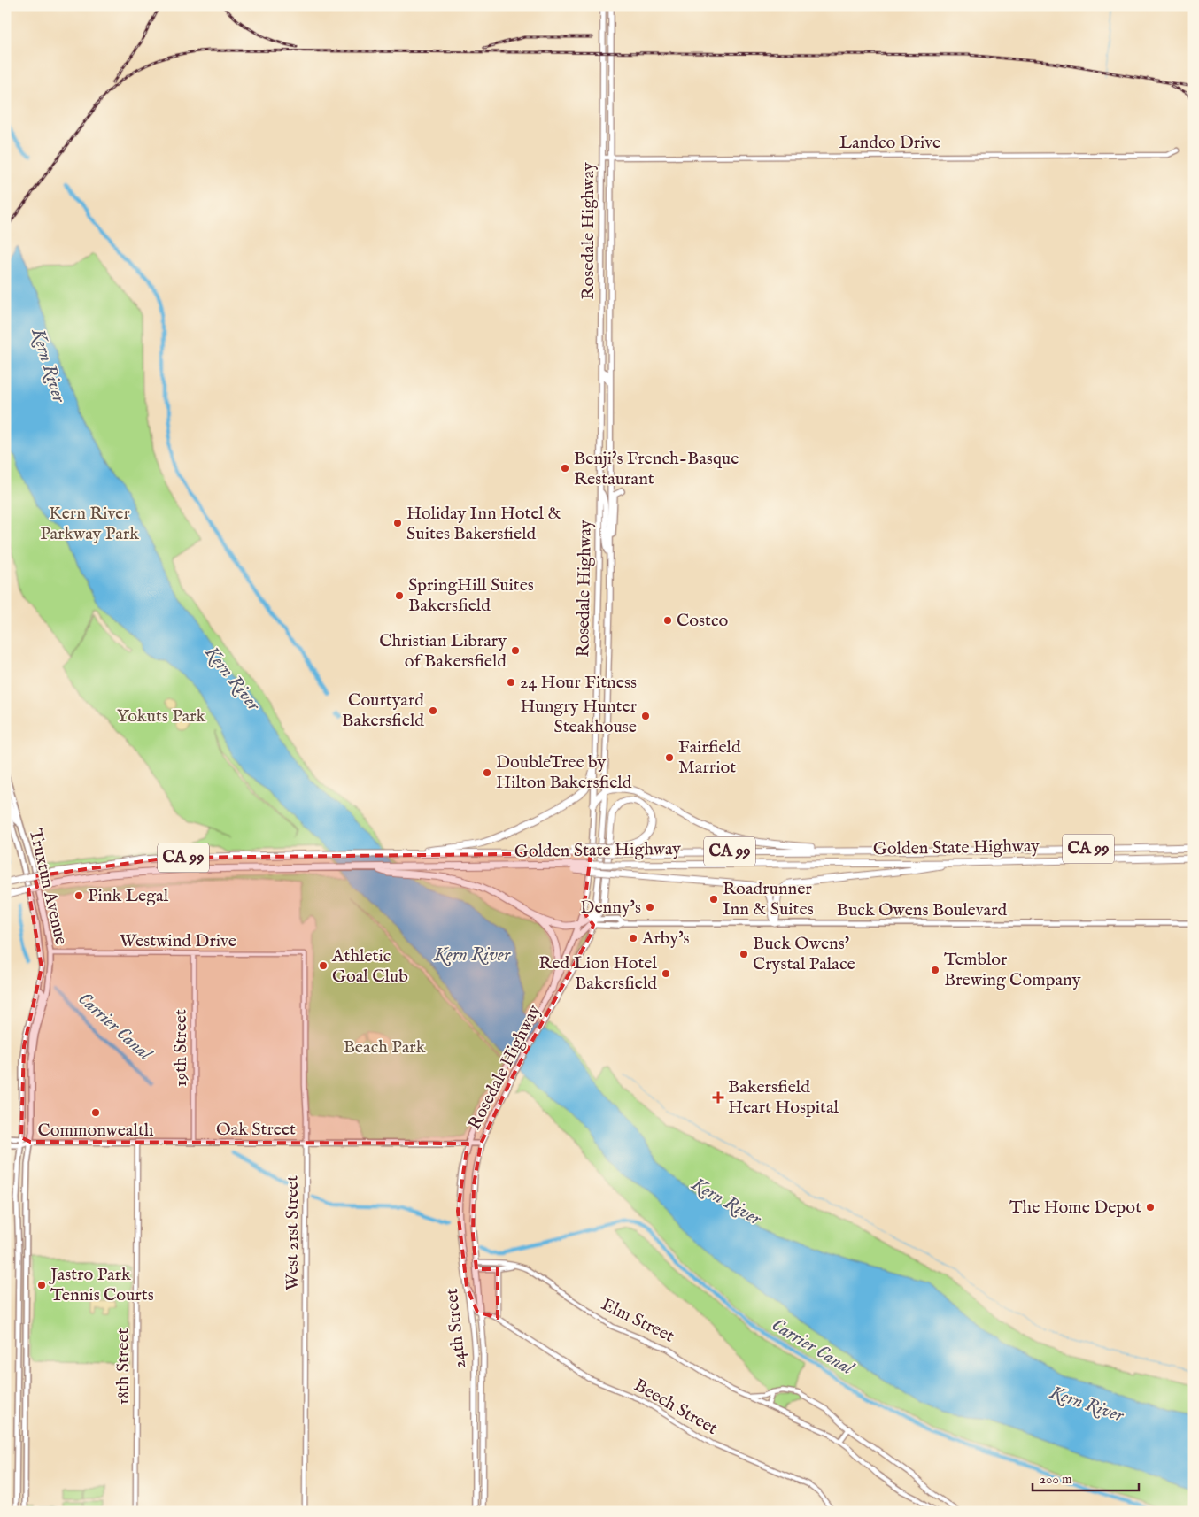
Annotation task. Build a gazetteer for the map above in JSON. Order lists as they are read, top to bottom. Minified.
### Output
{"streets":{"highway":["Golden State Highway","CA 99"],"main road":["Rosedale Highway","Truxtun Avenue","Buck Owens Boulevard","Oak Street","24th Street"],"street":["Landco Drive","Westwind Drive","19th Street","West 21st Street","Elm Street","18th Street","Beech Street"]},"crossings":[["Landco Drive","Rosedale Highway"],["Rosedale Highway","Buck Owens Boulevard"],["Rosedale Highway","Oak Street"],["Rosedale Highway","24th Street"],["Truxtun Avenue","Westwind Drive"],["Truxtun Avenue","Oak Street"],["Westwind Drive","19th Street"],["Westwind Drive","West 21st Street"],["19th Street","Oak Street"],["Oak Street","West 21st Street"],["Oak Street","24th Street"],["Oak Street","18th Street"],["Elm Street","24th Street"],["24th Street","Beech Street"]],"water":["Kern River","Carrier Canal"],"parks":["Kern River Parkway Park","Yokuts Park","Beach Park"],"places":{"other":["Benji's French-Basque Restaurant","Holiday Inn Hotel & Suites Bakersfield","SpringHill Suites Bakersfield","Costco","Christian Library of Bakersfield","24 Hour Fitness","Courtyard Bakersfield","Hungry Hunter Steakhouse","Fairfield Marriot","DoubleTree by Hilton Bakersfield","Pink Legal","Roadrunner Inn & Suites","Denny's","Arby's","Buck Owens' Crystal Palace","Athletic Goal Club","Temblor Brewing Company","Red Lion Hotel Bakersfield","Commonwealth","The Home Depot","Jastro Park Tennis Courts"],"health":["Bakersfield Heart Hospital"]},"scale_bar":"200 m"}
